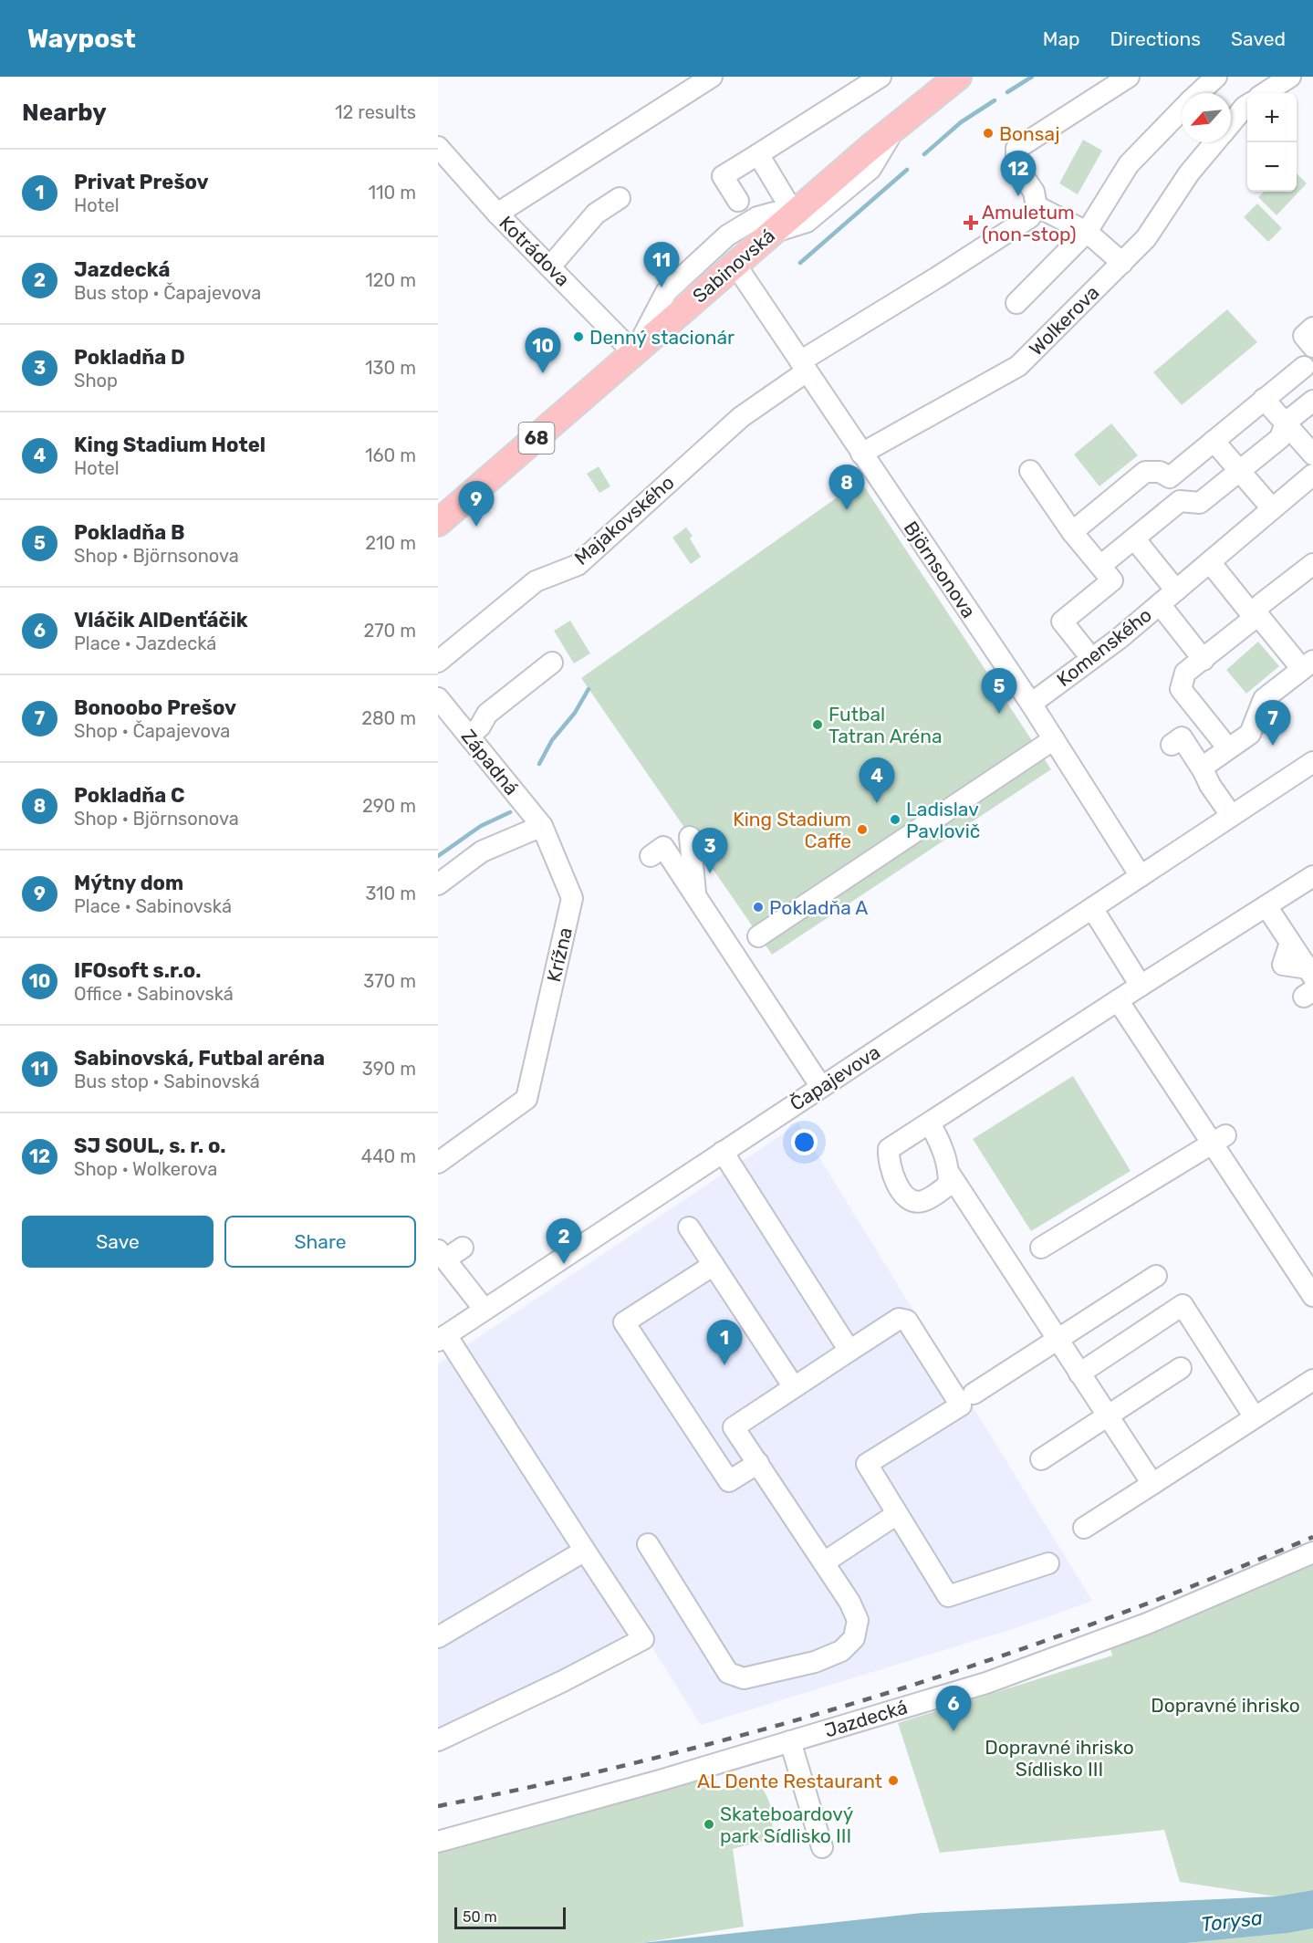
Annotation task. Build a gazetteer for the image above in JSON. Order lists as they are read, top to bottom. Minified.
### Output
{"streets":{"main road":["Sabinovská","68"],"street":["Kotrádova","Wolkerova","Majakovského","Björnsonova","Komenského","Západná","Krížna","Čapajevova","Jazdecká"]},"crossings":[["Kotrádova","Sabinovská"],["Sabinovská","Björnsonova"],["Wolkerova","Björnsonova"],["Majakovského","Björnsonova"],["Björnsonova","Komenského"],["Björnsonova","Čapajevova"],["Západná","Krížna"]],"water":["Torysa"],"parks":["Dopravné ihrisko","Dopravné ihrisko Sídlisko III"],"places":{"other":["Bonsaj","Denný stacionár","Futbal Tatran Aréna","Ladislav Pavlovič","King Stadium Caffe","Pokladňa A","AL Dente Restaurant","Skateboardový park Sídlisko III"],"health":["Amuletum (non-stop)"]},"scale_bar":"50 m","north":"bottom left","page":{"header":"Waypost","nav":["Map","Directions","Saved"],"heading":["Nearby","12 results"],"map_buttons":["+","−"],"list":[{"mark":"1","name":"Privat Prešov","note":"Hotel","value":"110 m"},{"mark":"2","name":"Jazdecká","note":"Bus stop · Čapajevova","value":"120 m"},{"mark":"3","name":"Pokladňa D","note":"Shop","value":"130 m"},{"mark":"4","name":"King Stadium Hotel","note":"Hotel","value":"160 m"},{"mark":"5","name":"Pokladňa B","note":"Shop · Björnsonova","value":"210 m"},{"mark":"6","name":"Vláčik AlDenťáčik","note":"Place · Jazdecká","value":"270 m"},{"mark":"7","name":"Bonoobo Prešov","note":"Shop · Čapajevova","value":"280 m"},{"mark":"8","name":"Pokladňa C","note":"Shop · Björnsonova","value":"290 m"},{"mark":"9","name":"Mýtny dom","note":"Place · Sabinovská","value":"310 m"},{"mark":"10","name":"IFOsoft s.r.o.","note":"Office · Sabinovská","value":"370 m"},{"mark":"11","name":"Sabinovská, Futbal aréna","note":"Bus stop · Sabinovská","value":"390 m"},{"mark":"12","name":"SJ SOUL, s. r. o.","note":"Shop · Wolkerova","value":"440 m"}],"pins":["12","11","10","8","9","5","7","4","3","2","1","6"],"buttons":["Save","Share"],"scale":"50 m"}}
